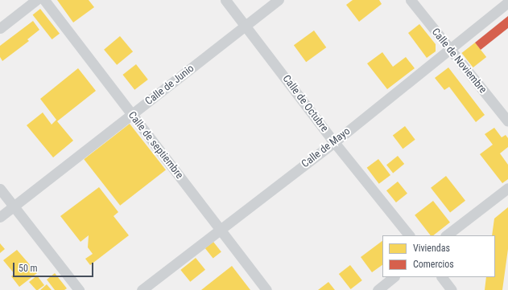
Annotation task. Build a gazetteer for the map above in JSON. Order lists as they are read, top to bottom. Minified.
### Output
{"streets":{"street":["Calle de Noviembre","Calle de Junio","Calle de Octubre","Calle de septiembre","Calle de Mayo"]},"crossings":[["Calle de Noviembre","Calle de Mayo"],["Calle de Junio","Calle de Octubre"],["Calle de Junio","Calle de septiembre"],["Calle de Octubre","Calle de Mayo"],["Calle de septiembre","Calle de Mayo"]],"legend":["Viviendas","Comercios"],"scale_bar":"50 m"}
